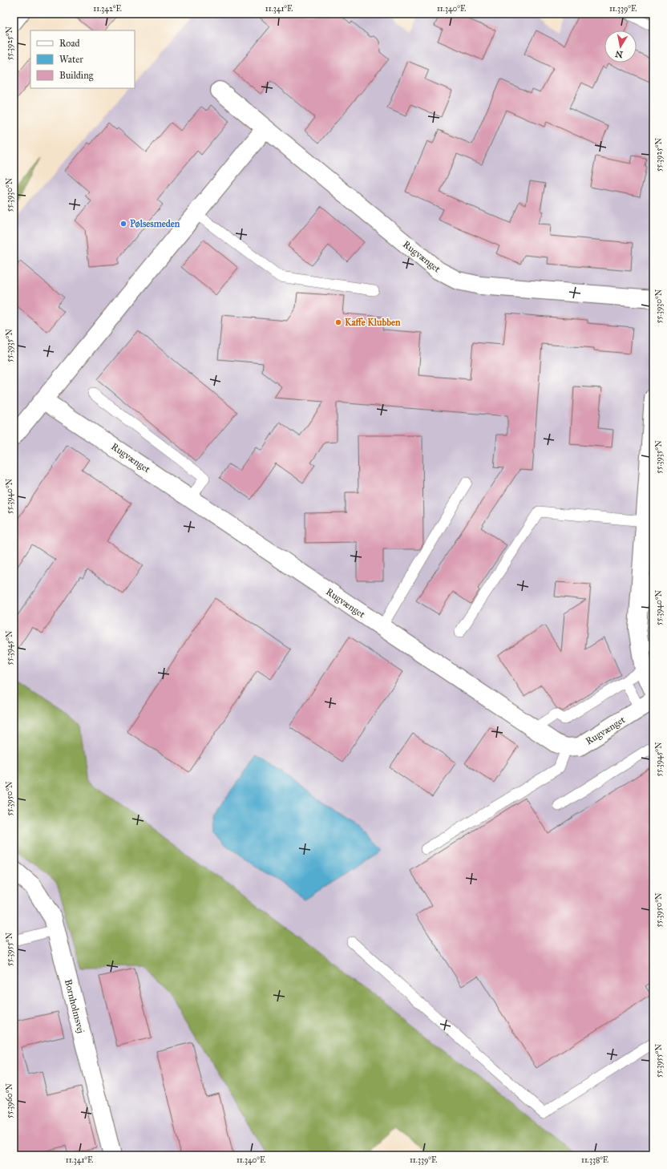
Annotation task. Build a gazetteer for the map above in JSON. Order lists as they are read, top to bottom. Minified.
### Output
{"streets":{"street":["Rugvænget","Bornholmsvej"]},"places":["Pølsesmeden","Kaffe Klubben"],"legend":["Road","Water","Building"],"north":"bottom","coordinates":["11.342°E","11.341°E","11.340°E","11.339°E","55.3925°N","55.3930°N","55.3935°N","55.3940°N","55.3945°N","55.3950°N","55.3955°N","55.3960°N","11.338°E"]}
